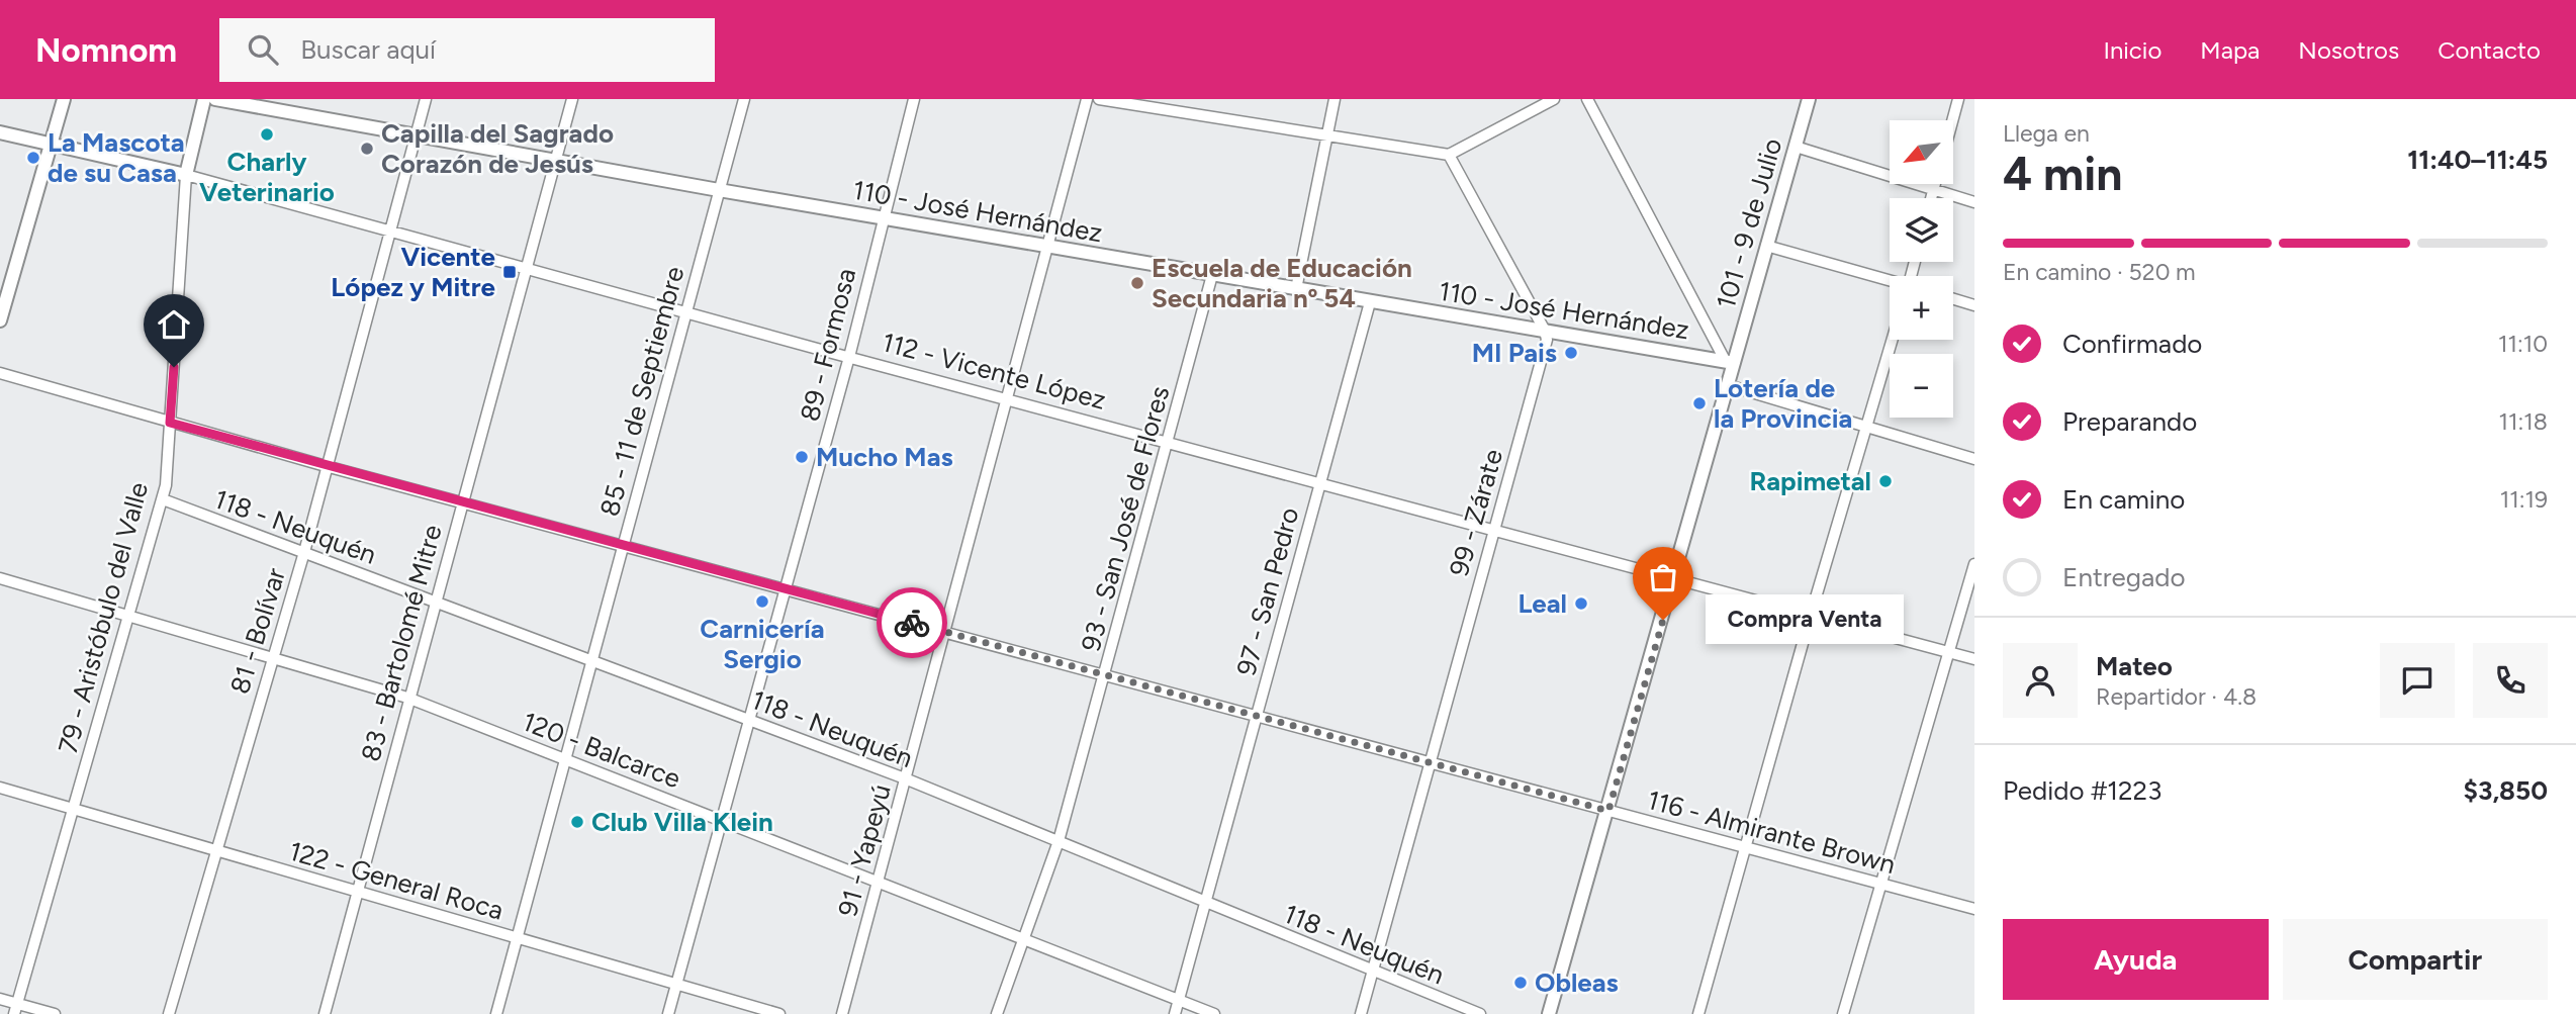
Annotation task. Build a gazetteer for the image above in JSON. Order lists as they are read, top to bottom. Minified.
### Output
{"streets":{"street":["110 - José Hernández","101 - 9 de Julio","89 - Formosa","112 - Vicente López","85 - 11 de Septiembre","99 - Zárate","93 - San José de Flores","118 - Neuquén","97 - San Pedro","79 - Aristóbulo del Valle","81 - Bolívar","83 - Bartolomé Mitre","120 - Balcarce","116 - Almirante Brown","91 - Yapeyú","122 - General Roca"]},"crossings":[["110 - José Hernández","101 - 9 de Julio"],["110 - José Hernández","89 - Formosa"],["110 - José Hernández","85 - 11 de Septiembre"],["110 - José Hernández","99 - Zárate"],["110 - José Hernández","93 - San José de Flores"],["110 - José Hernández","97 - San Pedro"],["110 - José Hernández","81 - Bolívar"],["110 - José Hernández","83 - Bartolomé Mitre"],["110 - José Hernández","91 - Yapeyú"],["101 - 9 de Julio","112 - Vicente López"],["101 - 9 de Julio","116 - Almirante Brown"],["89 - Formosa","112 - Vicente López"],["89 - Formosa","118 - Neuquén"],["89 - Formosa","120 - Balcarce"],["89 - Formosa","116 - Almirante Brown"],["89 - Formosa","122 - General Roca"],["112 - Vicente López","85 - 11 de Septiembre"],["112 - Vicente López","99 - Zárate"],["112 - Vicente López","93 - San José de Flores"],["112 - Vicente López","97 - San Pedro"],["112 - Vicente López","79 - Aristóbulo del Valle"],["112 - Vicente López","81 - Bolívar"],["112 - Vicente López","83 - Bartolomé Mitre"],["112 - Vicente López","91 - Yapeyú"],["85 - 11 de Septiembre","118 - Neuquén"],["85 - 11 de Septiembre","120 - Balcarce"],["85 - 11 de Septiembre","116 - Almirante Brown"],["85 - 11 de Septiembre","122 - General Roca"],["99 - Zárate","118 - Neuquén"],["99 - Zárate","116 - Almirante Brown"],["93 - San José de Flores","118 - Neuquén"],["93 - San José de Flores","120 - Balcarce"],["93 - San José de Flores","116 - Almirante Brown"],["118 - Neuquén","97 - San Pedro"],["118 - Neuquén","79 - Aristóbulo del Valle"],["118 - Neuquén","81 - Bolívar"],["118 - Neuquén","83 - Bartolomé Mitre"],["118 - Neuquén","91 - Yapeyú"],["97 - San Pedro","120 - Balcarce"],["97 - San Pedro","116 - Almirante Brown"],["79 - Aristóbulo del Valle","120 - Balcarce"],["79 - Aristóbulo del Valle","116 - Almirante Brown"],["79 - Aristóbulo del Valle","122 - General Roca"],["81 - Bolívar","120 - Balcarce"],["81 - Bolívar","116 - Almirante Brown"],["81 - Bolívar","122 - General Roca"],["83 - Bartolomé Mitre","120 - Balcarce"],["83 - Bartolomé Mitre","116 - Almirante Brown"],["83 - Bartolomé Mitre","122 - General Roca"],["120 - Balcarce","91 - Yapeyú"],["116 - Almirante Brown","91 - Yapeyú"]],"places":{"other":["Charly Veterinario","Capilla del Sagrado Corazón de Jesús","La Mascota de su Casa","Escuela de Educación Secundaria nº 54","MI Pais","Lotería de la Provincia","Mucho Mas","Rapimetal","Carnicería Sergio","Leal","Compra Venta","Club Villa Klein","Obleas"],"transit":["Vicente López y Mitre"]},"north":"bottom left","page":{"header":"Nomnom","search":"Buscar aquí","nav":["Inicio","Mapa","Nosotros","Contacto"],"heading":["4 min","Llega en","11:40–11:45"],"panel":["Mateo","Repartidor · 4.8","Pedido #1223","$3,850"],"map_buttons":["+","−"],"bar":"En camino · 520 m","list":[["Confirmado","11:10"],["Preparando","11:18"],["En camino","11:19"],"Entregado"],"bubble":"Compra Venta","buttons":["Ayuda","Compartir"]}}
